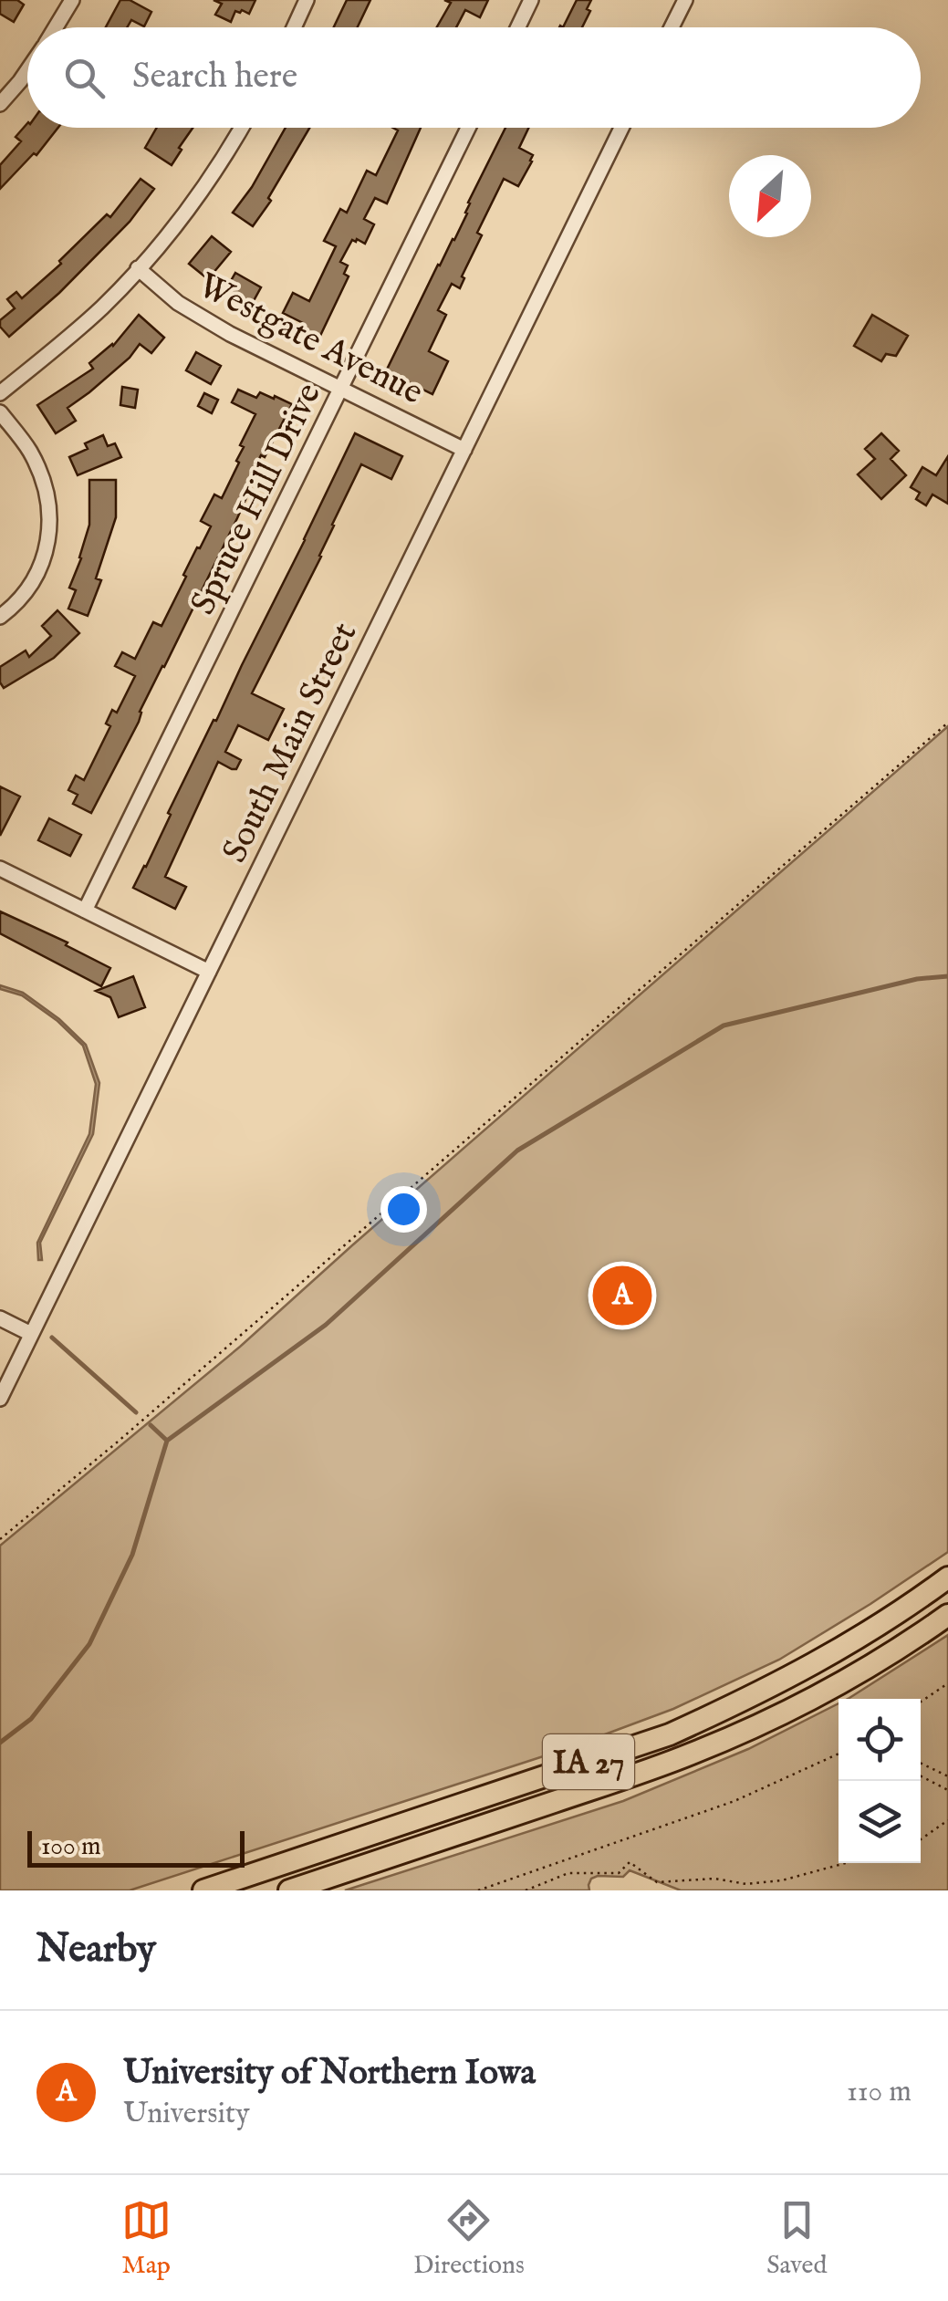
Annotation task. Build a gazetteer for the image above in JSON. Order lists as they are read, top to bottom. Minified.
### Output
{"streets":{"highway":["IA 27"],"street":["Westgate Avenue","Spruce Hill Drive","South Main Street"]},"crossings":[["Westgate Avenue","Spruce Hill Drive"],["Westgate Avenue","South Main Street"]],"scale_bar":"100 m","north":"bottom left","page":{"search":"Search here","pins":"A","scale":"100 m","heading":"Nearby","list":[{"mark":"A","name":"University of Northern Iowa","note":"University","value":"110 m"}],"nav":["Map","Directions","Saved"]}}
